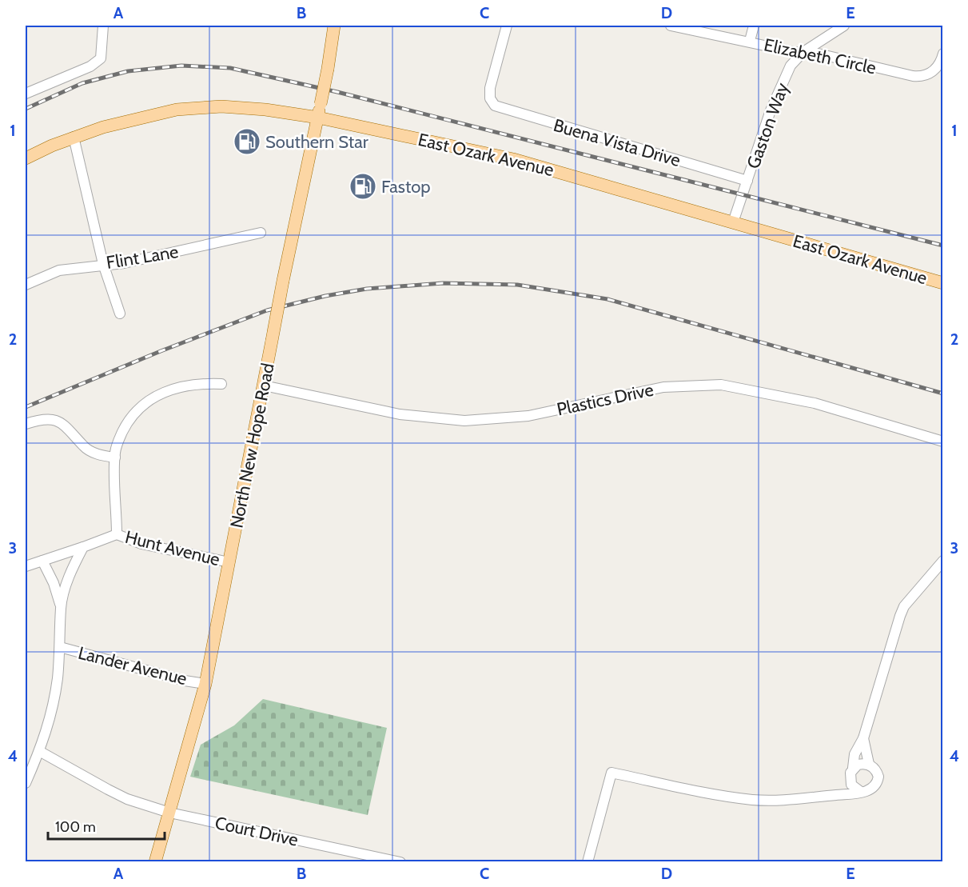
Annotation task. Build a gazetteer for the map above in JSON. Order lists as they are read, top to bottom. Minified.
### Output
{"streets":{"main road":["East Ozark Avenue","North New Hope Road"],"street":["Elizabeth Circle","Gaston Way","Buena Vista Drive","Flint Lane","Plastics Drive","Hunt Avenue","Lander Avenue","Court Drive"]},"crossings":[["Elizabeth Circle","Gaston Way"],["Gaston Way","Buena Vista Drive"],["Gaston Way","East Ozark Avenue"],["East Ozark Avenue","North New Hope Road"],["Plastics Drive","North New Hope Road"],["North New Hope Road","Hunt Avenue"],["North New Hope Road","Lander Avenue"],["North New Hope Road","Court Drive"]],"places":{"fuel station":["Southern Star","Fastop"]},"scale_bar":"100 m","grid":{"columns":["A","B","C","D","E"],"rows":["1","2","3","4"]}}
